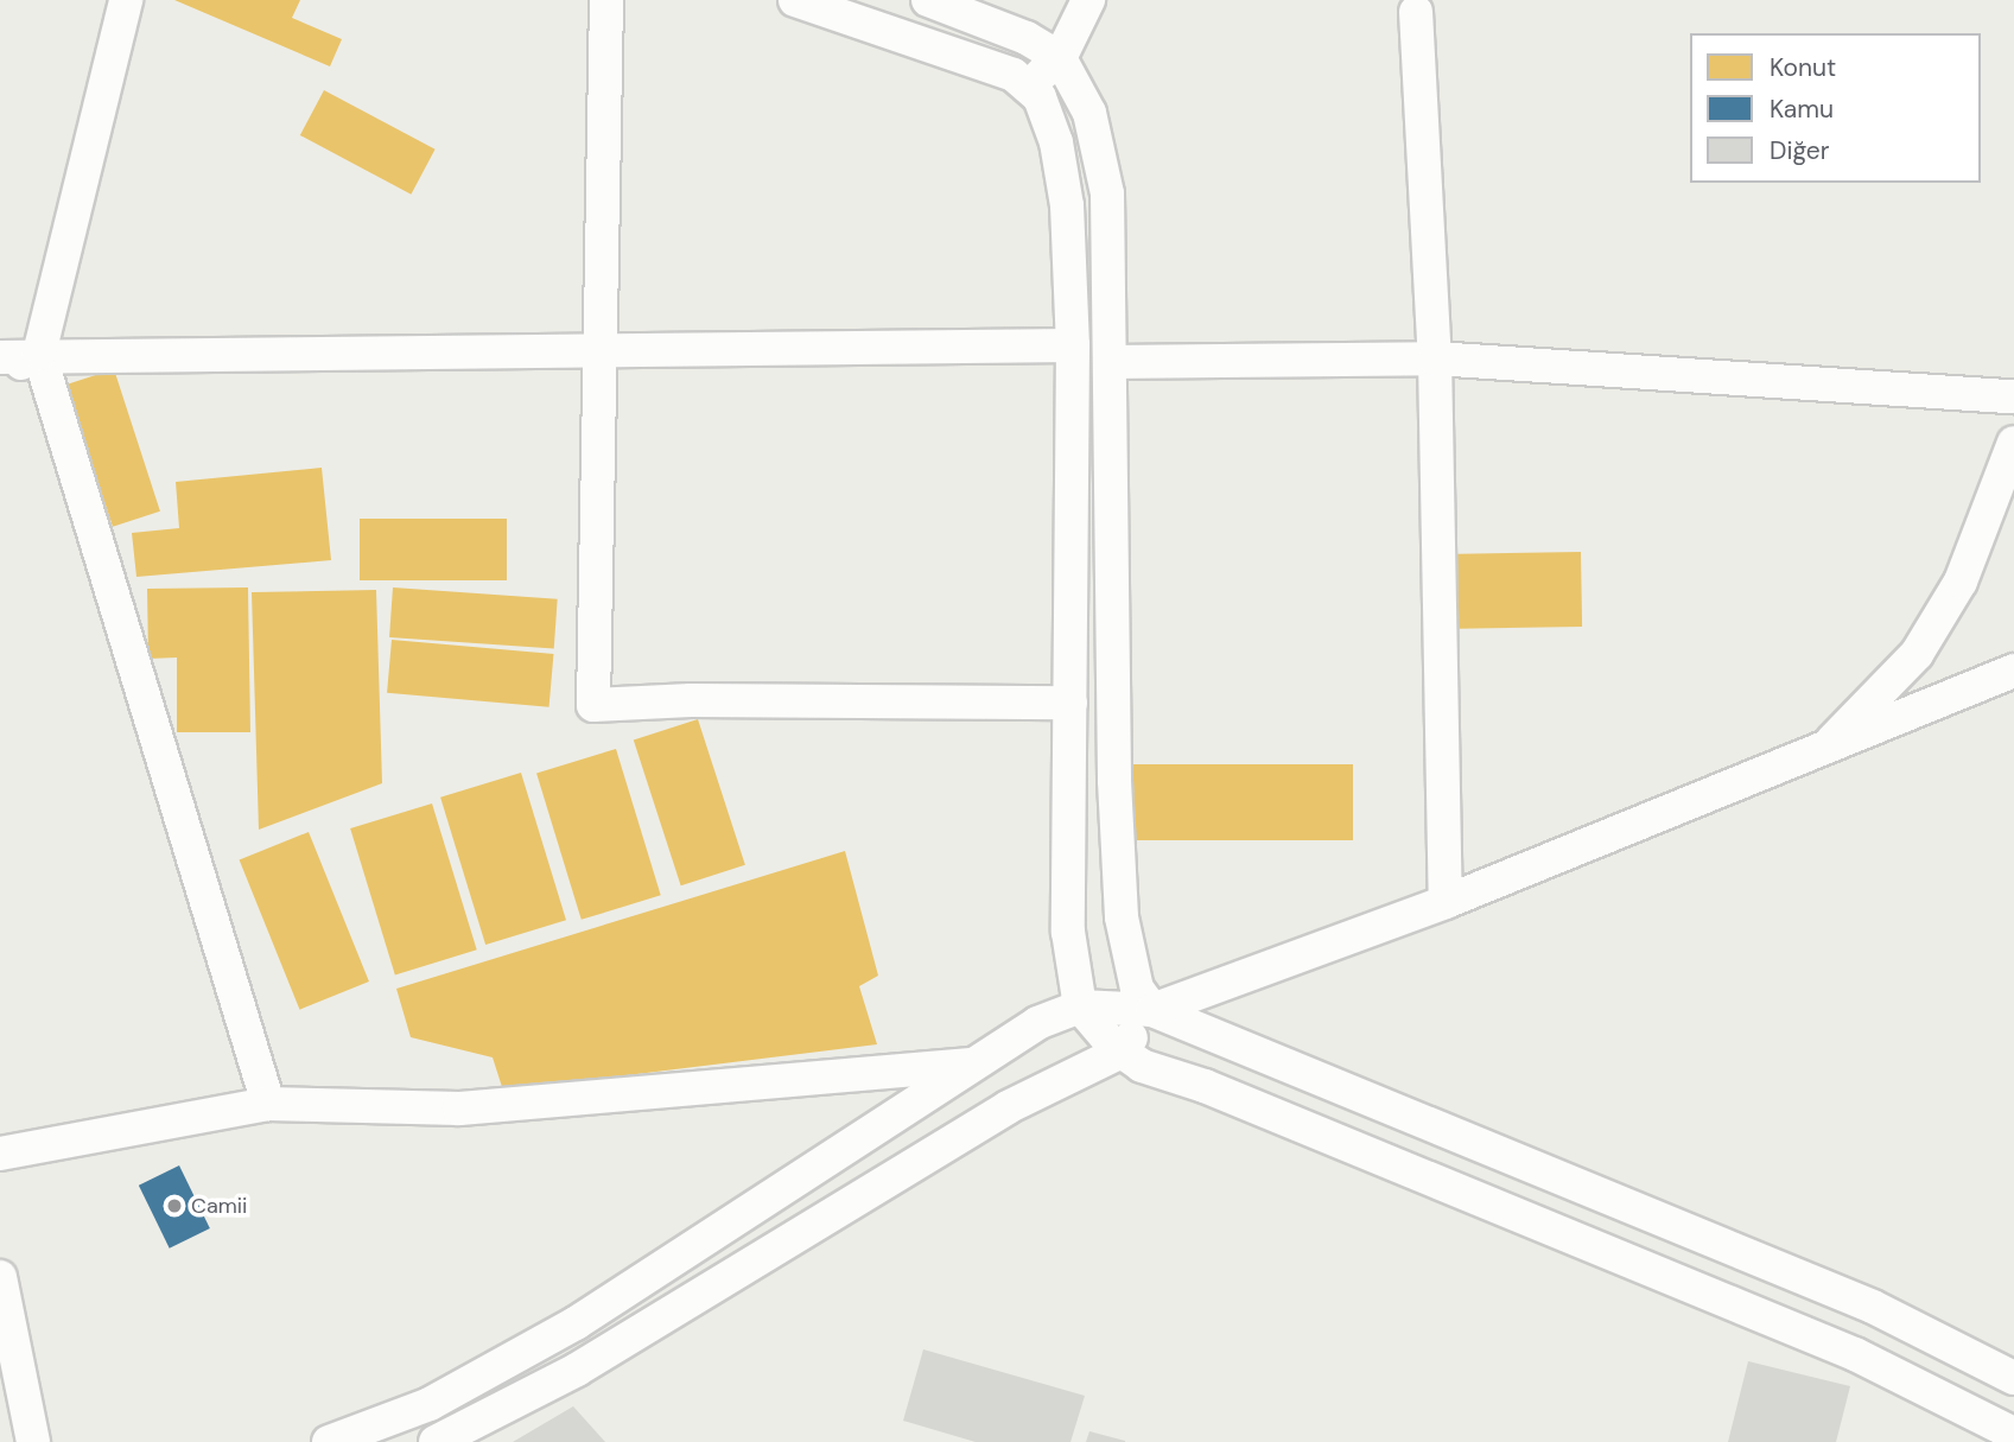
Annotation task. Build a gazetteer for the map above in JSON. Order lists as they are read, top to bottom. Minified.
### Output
{"places":["Camii"],"legend":["Konut","Kamu","Diğer"]}
